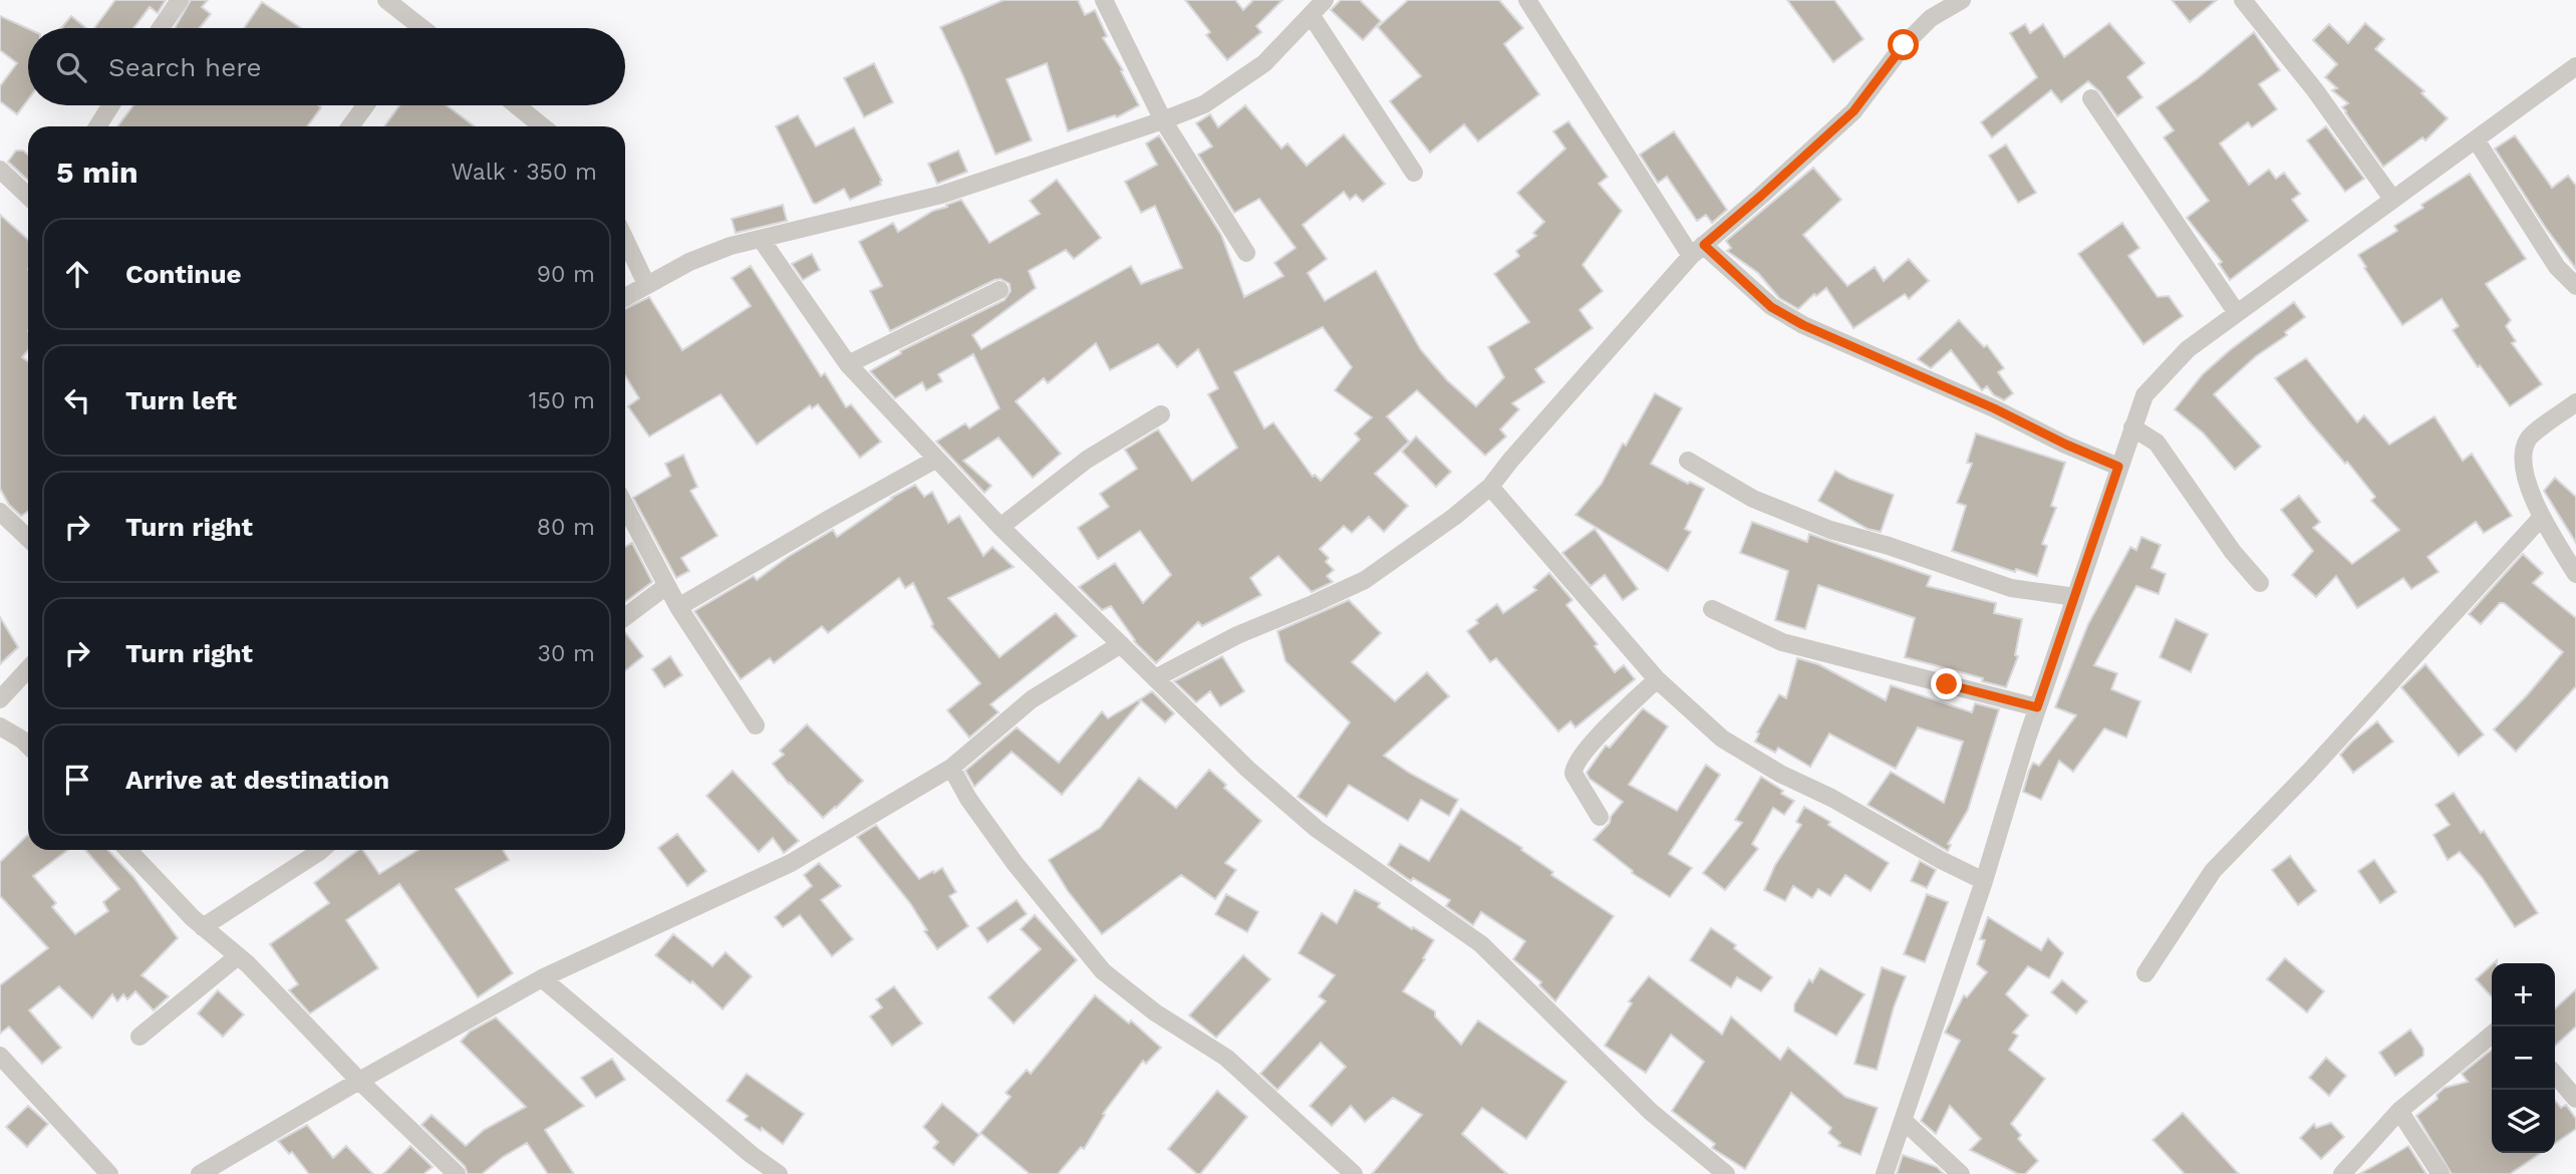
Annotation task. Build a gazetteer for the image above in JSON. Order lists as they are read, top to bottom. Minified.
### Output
{"page":{"search":"Search here","heading":["5 min","Walk · 350 m"],"list":[["Continue","90 m"],["Turn left","150 m"],["Turn right","80 m"],["Turn right","30 m"],"Arrive at destination"],"map_buttons":["+","−"]}}
